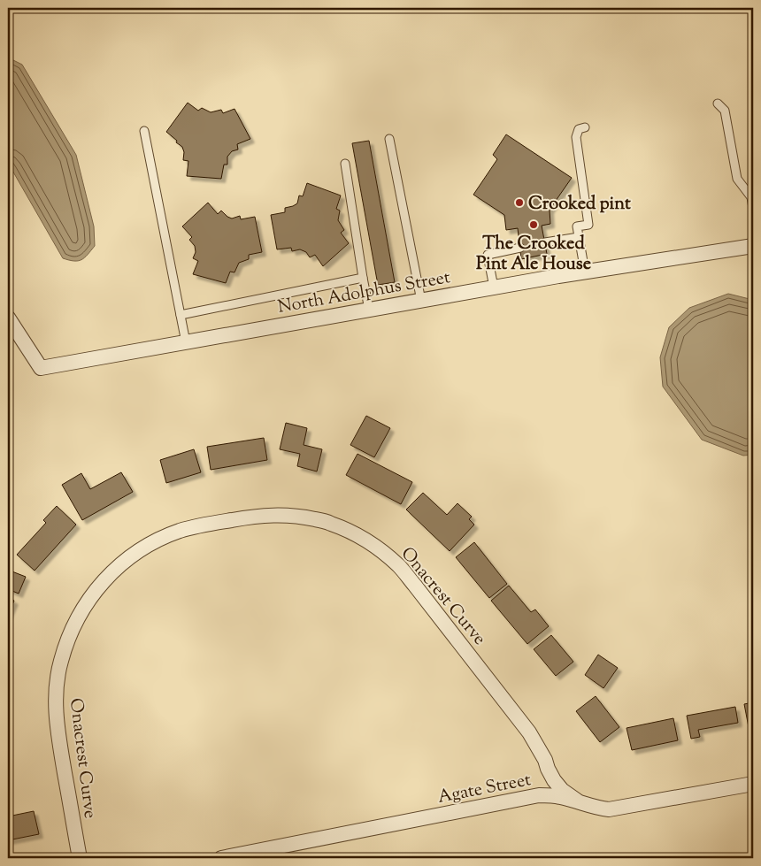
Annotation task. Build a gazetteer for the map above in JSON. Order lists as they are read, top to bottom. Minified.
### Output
{"streets":{"street":["North Adolphus Street","Onacrest Curve","Agate Street"]},"crossings":[["Onacrest Curve","Agate Street"]],"places":["Crooked pint","The Crooked Pint Ale House"]}
